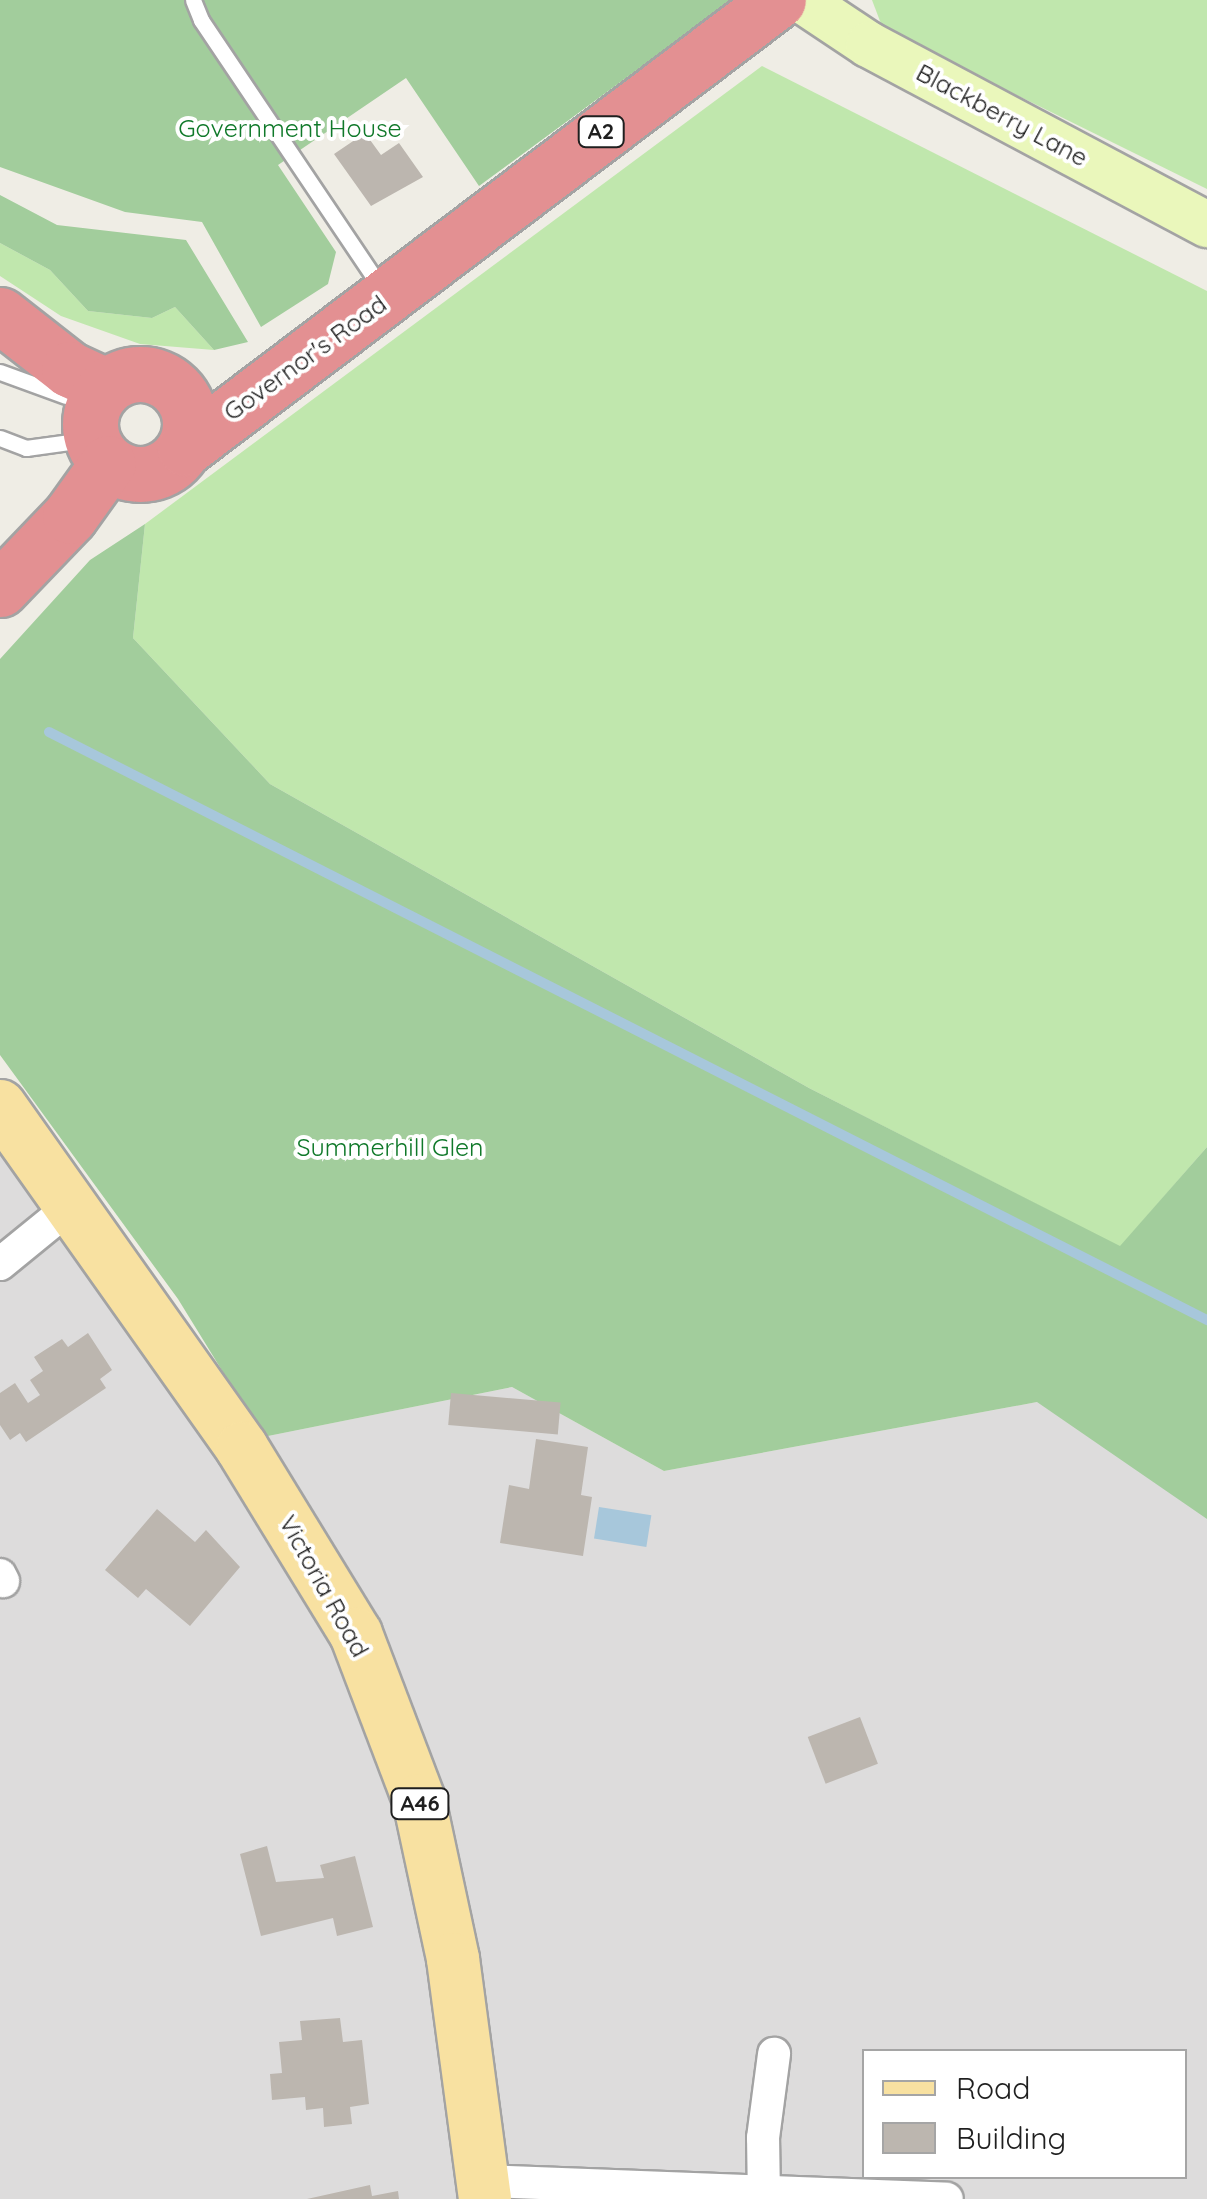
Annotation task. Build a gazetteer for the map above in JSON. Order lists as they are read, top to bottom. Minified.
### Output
{"streets":{"highway":["A2","Governor's Road"],"main road":["Blackberry Lane","Victoria Road","A46"]},"crossings":[["A2","Governor's Road"]],"parks":["Government House","Summerhill Glen"],"legend":["Road","Building"]}
